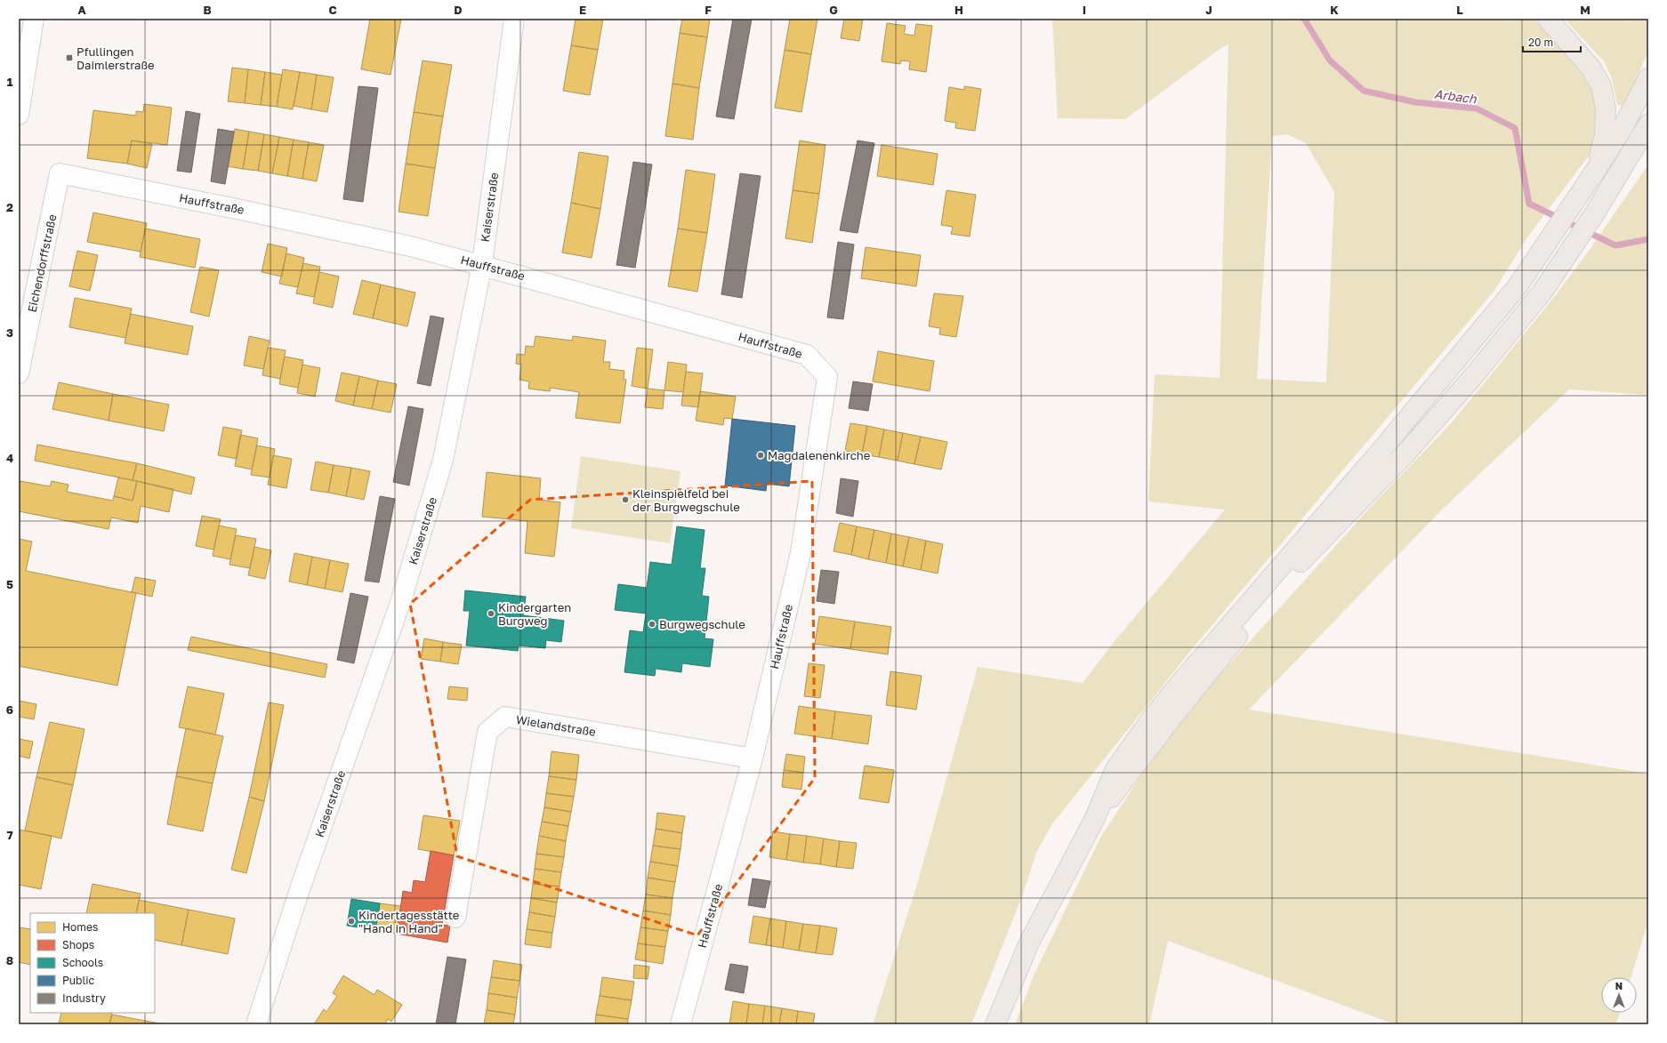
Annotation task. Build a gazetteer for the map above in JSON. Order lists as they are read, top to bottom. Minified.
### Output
{"streets":{"street":["Hauffstraße","Kaiserstraße","Eichendorffstraße","Wielandstraße"]},"crossings":[["Hauffstraße","Kaiserstraße"],["Hauffstraße","Eichendorffstraße"],["Hauffstraße","Wielandstraße"]],"water":["Arbach"],"places":{"transit":["Pfullingen Daimlerstraße"],"other":["Magdalenenkirche","Kleinspielfeld bei der Burgwegschule","Kindergarten Burgweg","Burgwegschule","Kindertagesstätte \"Hand in Hand\""]},"legend":["Homes","Shops","Schools","Public","Industry"],"scale_bar":"20 m","north":"top","grid":{"columns":["A","B","C","D","E","F","G","H","I","J","K","L","M"],"rows":["1","2","3","4","5","6","7","8"]}}
